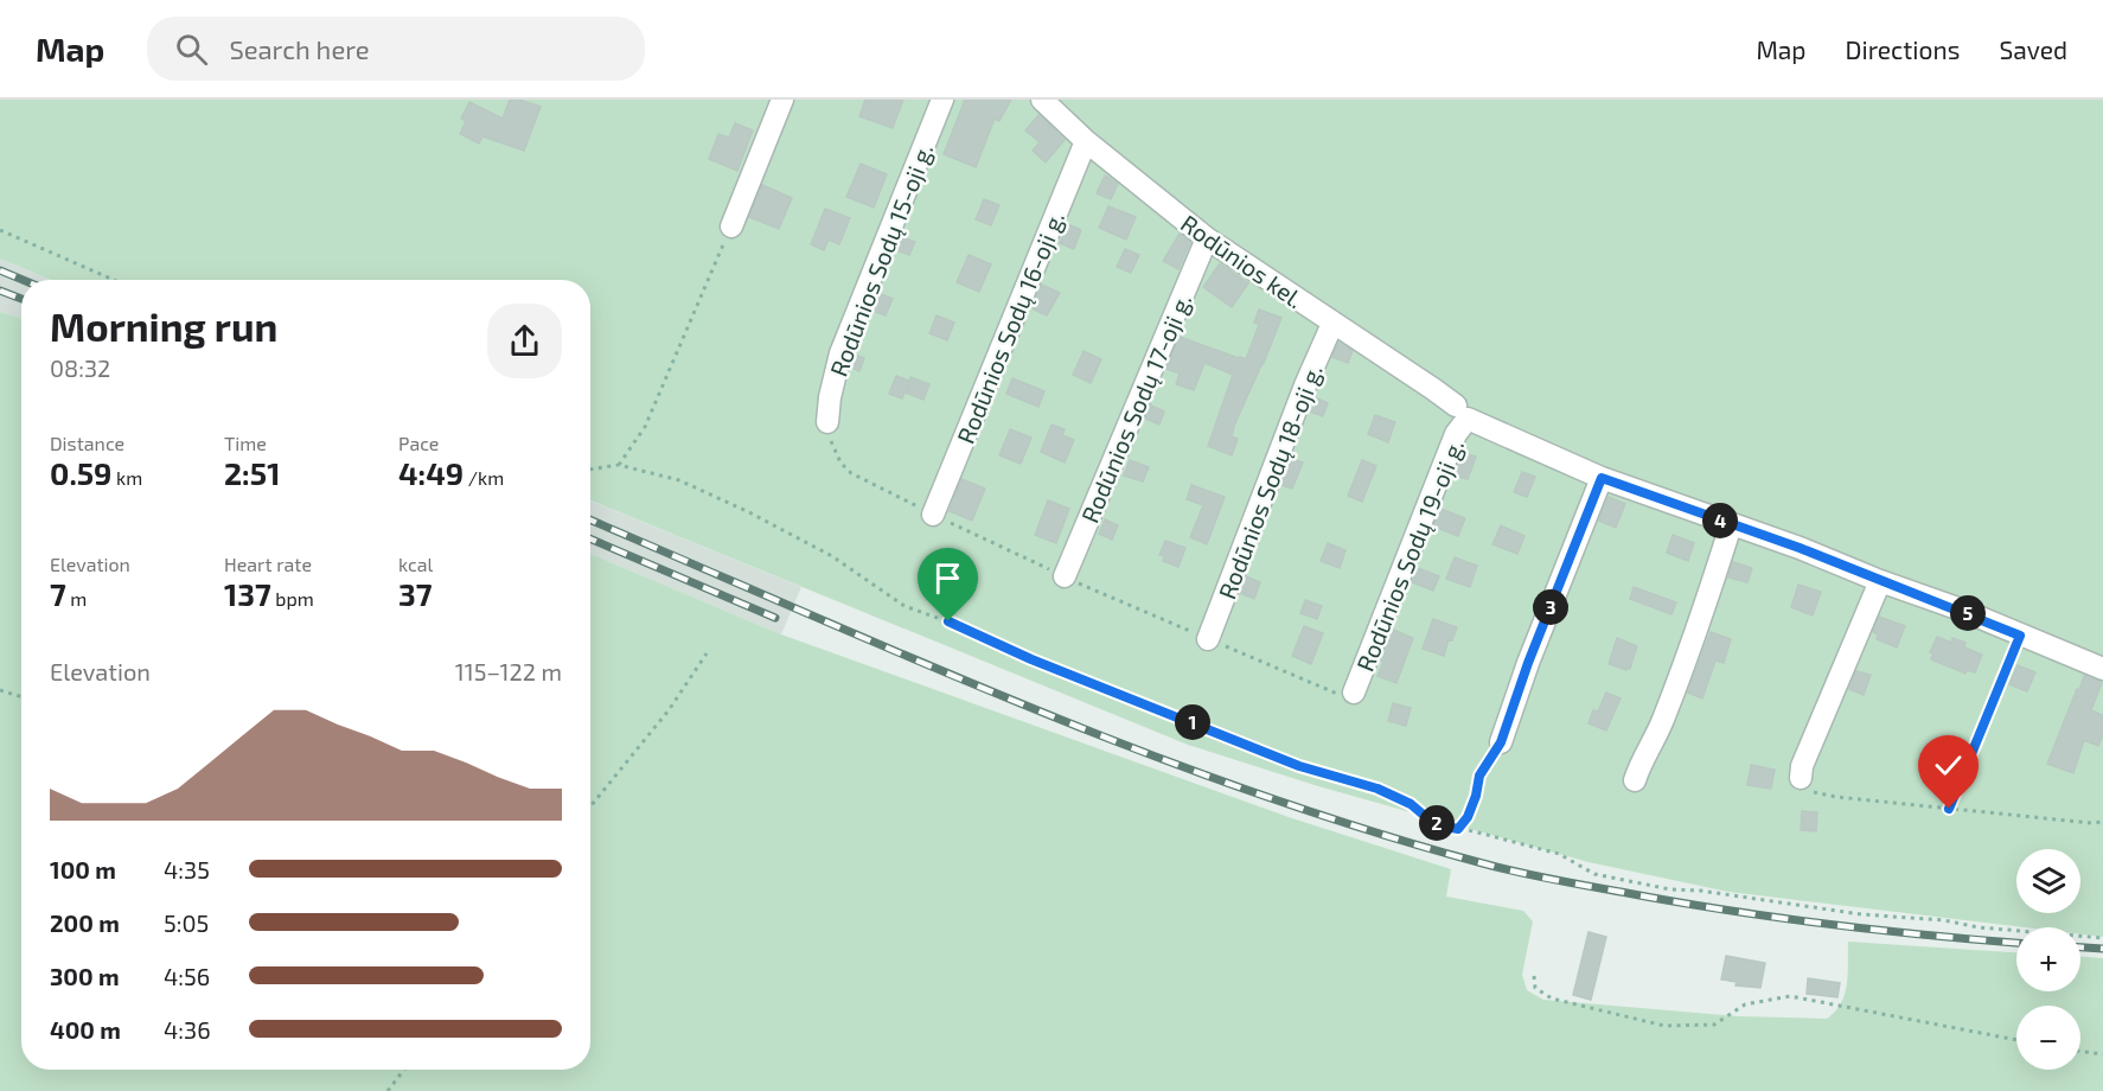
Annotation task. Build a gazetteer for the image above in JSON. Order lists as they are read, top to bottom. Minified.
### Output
{"streets":{"street":["Rodūnios Sodų 15-oji g.","Rodūnios kel.","Rodūnios Sodų 16-oji g.","Rodūnios Sodų 17-oji g.","Rodūnios Sodų 18-oji g.","Rodūnios Sodų 19-oji g."]},"crossings":[["Rodūnios kel.","Rodūnios Sodų 16-oji g."],["Rodūnios kel.","Rodūnios Sodų 17-oji g."],["Rodūnios kel.","Rodūnios Sodų 18-oji g."],["Rodūnios kel.","Rodūnios Sodų 19-oji g."]],"page":{"header":"Map","search":"Search here","nav":["Map","Directions","Saved"],"heading":["Morning run","08:32"],"stats":[["Distance","0.59 km"],["Time","2:51"],["Pace","4:49 /km"],["Elevation","7 m"],["Heart rate","137 bpm"],["kcal","37"]],"pins":["4","3","5","1","2"],"chart":["Elevation","115–122 m"],"list":[{"name":"100 m","note":"4:35"},{"name":"200 m","note":"5:05"},{"name":"300 m","note":"4:56"},{"name":"400 m","note":"4:36"}],"map_buttons":["+","−"]}}
